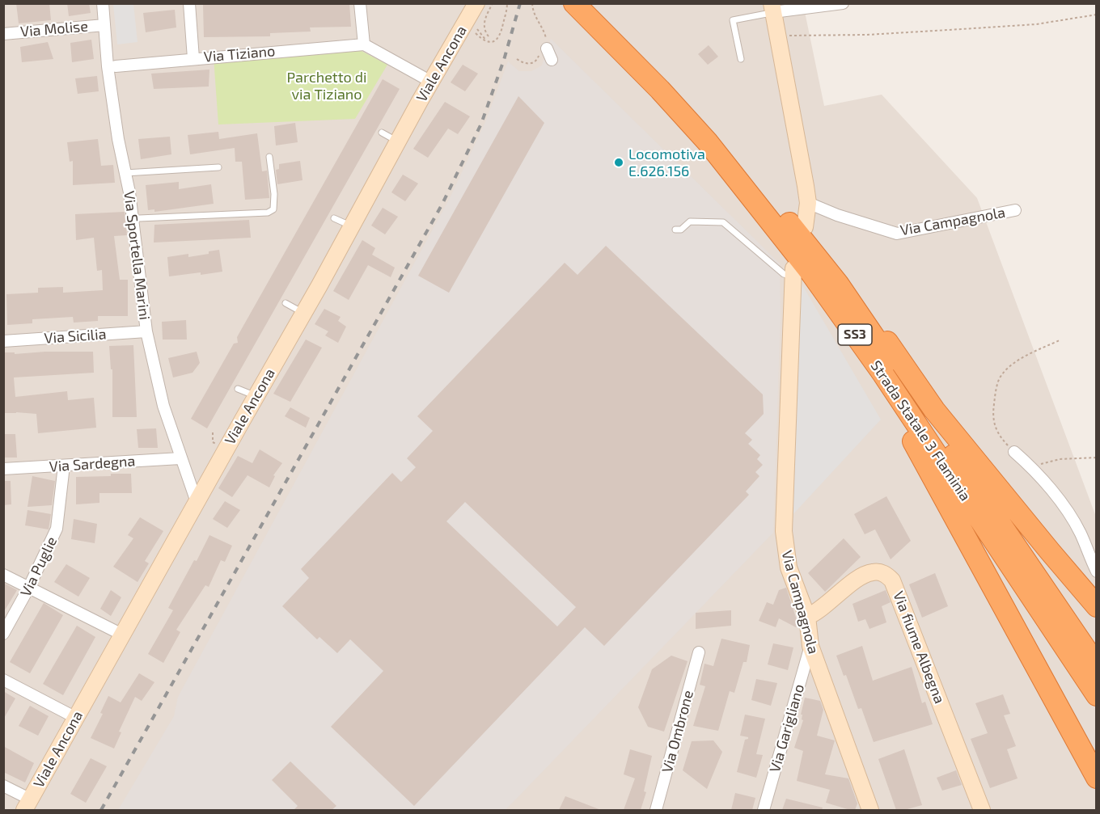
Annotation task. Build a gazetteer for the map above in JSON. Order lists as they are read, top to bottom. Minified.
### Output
{"streets":{"highway":["SS3","Strada Statale 3 Flaminia"],"street":["Via Molise","Via Tiziano","Viale Ancona","Via Campagnola","Via Sportella Marini","Via Sicilia","Via Sardegna","Via Puglie","Via fiume Albegna","Via Garigliano","Via Ombrone"]},"crossings":[["Via Molise","Via Sportella Marini"],["Viale Ancona","Via Sportella Marini"],["Via Campagnola","Via fiume Albegna"],["Via Campagnola","Via Garigliano"],["Via Sportella Marini","Via Sicilia"],["Via Sportella Marini","Via Sardegna"],["Via Sardegna","Via Puglie"]],"parks":["Parchetto di via Tiziano"],"places":["Locomotiva E.626.156"]}
